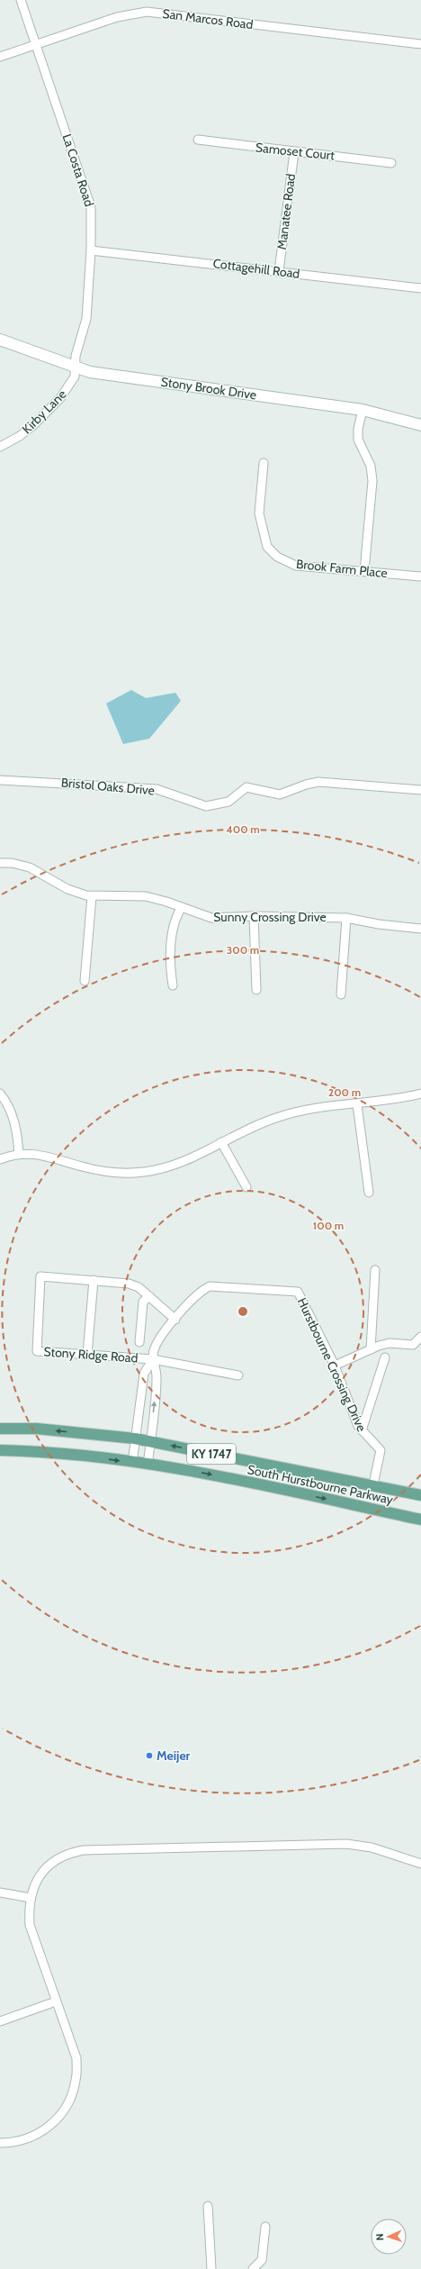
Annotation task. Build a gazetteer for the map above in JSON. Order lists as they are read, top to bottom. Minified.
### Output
{"streets":{"main road":["KY 1747","South Hurstbourne Parkway"],"street":["San Marcos Road","Samoset Court","La Costa Road","Manatee Road","Cottagehill Road","Stony Brook Drive","Kirby Lane","Brook Farm Place","Bristol Oaks Drive","Sunny Crossing Drive","Stony Ridge Road","Hurstbourne Crossing Drive"]},"crossings":[["San Marcos Road","La Costa Road"],["Samoset Court","Manatee Road"],["La Costa Road","Cottagehill Road"],["La Costa Road","Stony Brook Drive"],["La Costa Road","Kirby Lane"],["Manatee Road","Cottagehill Road"],["Stony Brook Drive","Kirby Lane"],["Stony Ridge Road","Hurstbourne Crossing Drive"],["Hurstbourne Crossing Drive","South Hurstbourne Parkway"]],"places":["Meijer"],"north":"left","rings":["400 m","300 m","200 m","100 m"]}
